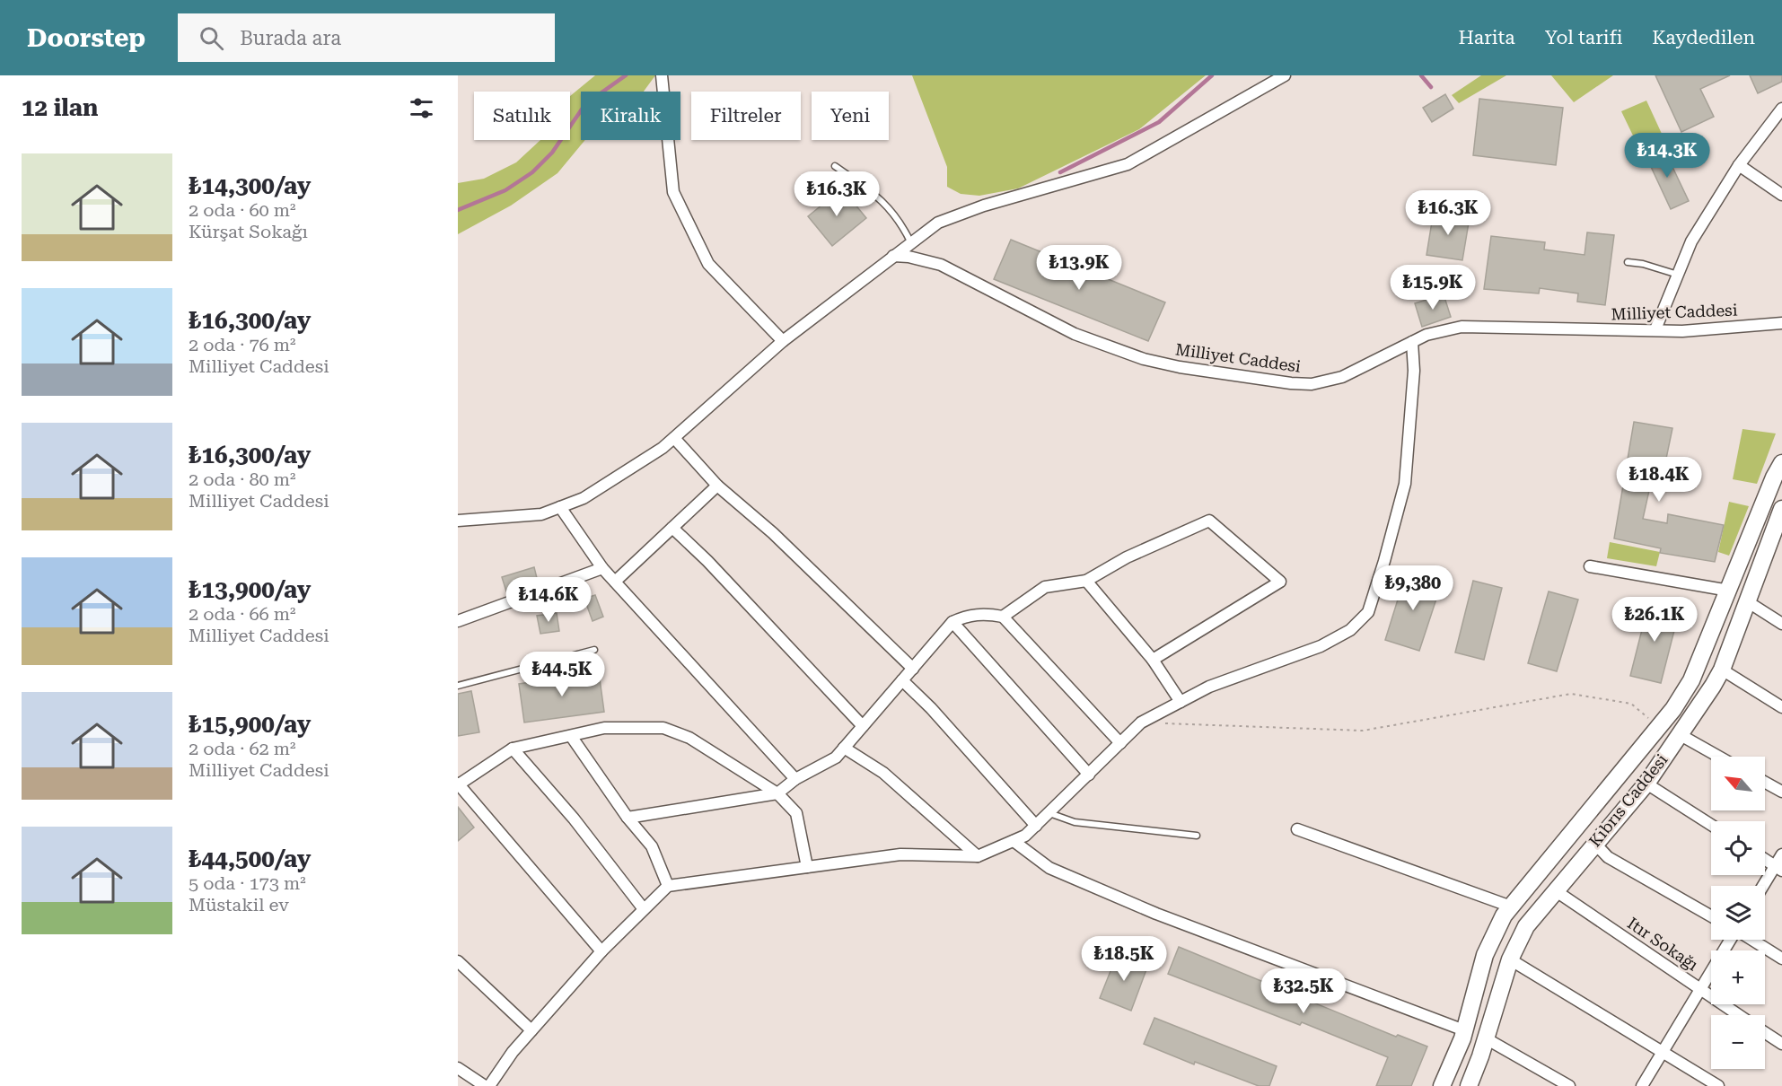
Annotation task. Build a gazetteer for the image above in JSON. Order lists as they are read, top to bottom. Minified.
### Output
{"streets":{"main road":["Kıbrıs Caddesi"],"street":["Milliyet Caddesi","Itır Sokağı"]},"crossings":[["Kıbrıs Caddesi","Itır Sokağı"]],"north":"top left","page":{"header":"Doorstep","search":"Burada ara","nav":["Harita","Yol tarifi","Kaydedilen"],"heading":"12 ilan","chip":["Satılık","Kiralık","Filtreler","Yeni"],"price":["₺14.3K","₺16.3K","₺16.3K","₺13.9K","₺15.9K","₺18.4K","₺9,380","₺14.6K","₺26.1K","₺44.5K","₺18.5K","₺32.5K"],"list":[{"name":"₺14,300/ay","note":"2 oda · 60 m² · Kürşat Sokağı"},{"name":"₺16,300/ay","note":"2 oda · 76 m² · Milliyet Caddesi"},{"name":"₺16,300/ay","note":"2 oda · 80 m² · Milliyet Caddesi"},{"name":"₺13,900/ay","note":"2 oda · 66 m² · Milliyet Caddesi"},{"name":"₺15,900/ay","note":"2 oda · 62 m² · Milliyet Caddesi"},{"name":"₺44,500/ay","note":"5 oda · 173 m² · Müstakil ev"}],"map_buttons":["+","−"]}}
